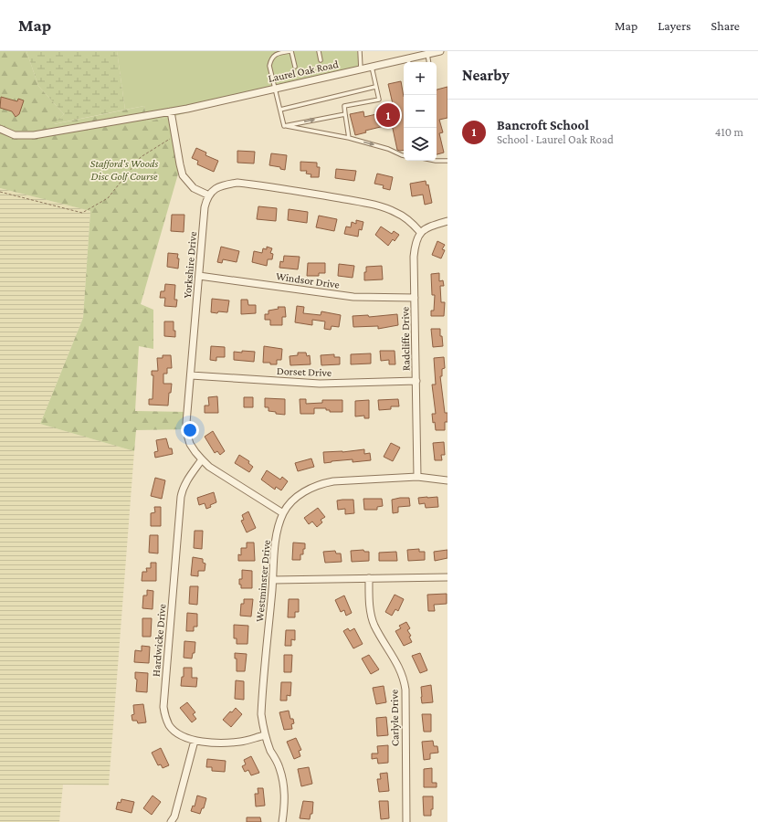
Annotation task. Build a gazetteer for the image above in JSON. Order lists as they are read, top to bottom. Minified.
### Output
{"streets":{"street":["Laurel Oak Road","Yorkshire Drive","Windsor Drive","Radcliffe Drive","Dorset Drive","Westminster Drive","Hardwicke Drive","Carlyle Drive"]},"crossings":[["Yorkshire Drive","Windsor Drive"],["Yorkshire Drive","Dorset Drive"],["Yorkshire Drive","Westminster Drive"],["Yorkshire Drive","Hardwicke Drive"],["Windsor Drive","Radcliffe Drive"],["Radcliffe Drive","Dorset Drive"],["Radcliffe Drive","Westminster Drive"],["Westminster Drive","Hardwicke Drive"]],"parks":["Stafford's Woods Disc Golf Course"],"page":{"header":"Map","nav":["Map","Layers","Share"],"heading":"Nearby","map_buttons":["+","−"],"list":[{"mark":"1","name":"Bancroft School","note":"School · Laurel Oak Road","value":"410 m"}],"pins":"1"}}
